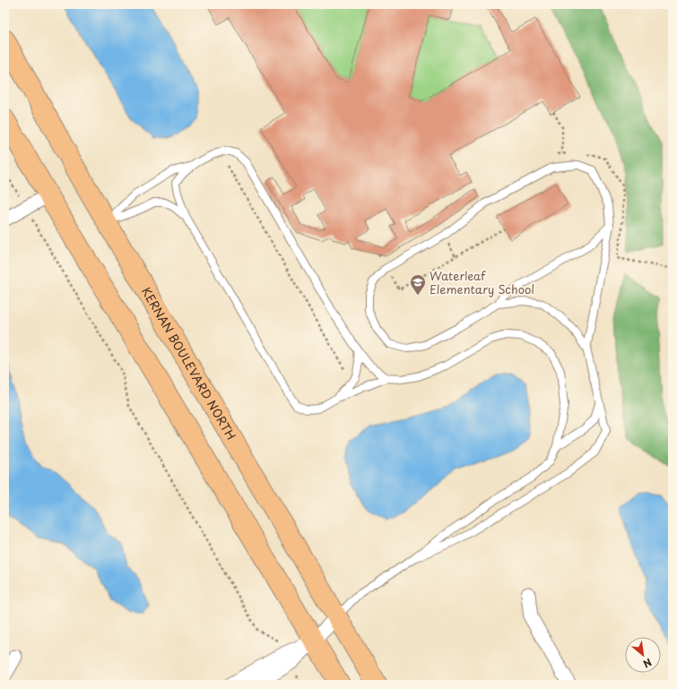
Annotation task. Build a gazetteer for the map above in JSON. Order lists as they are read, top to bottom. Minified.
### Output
{"streets":{"main road":["KERNAN BOULEVARD NORTH"]},"places":{"school or university":["Waterleaf Elementary School"]},"north":"bottom right"}
